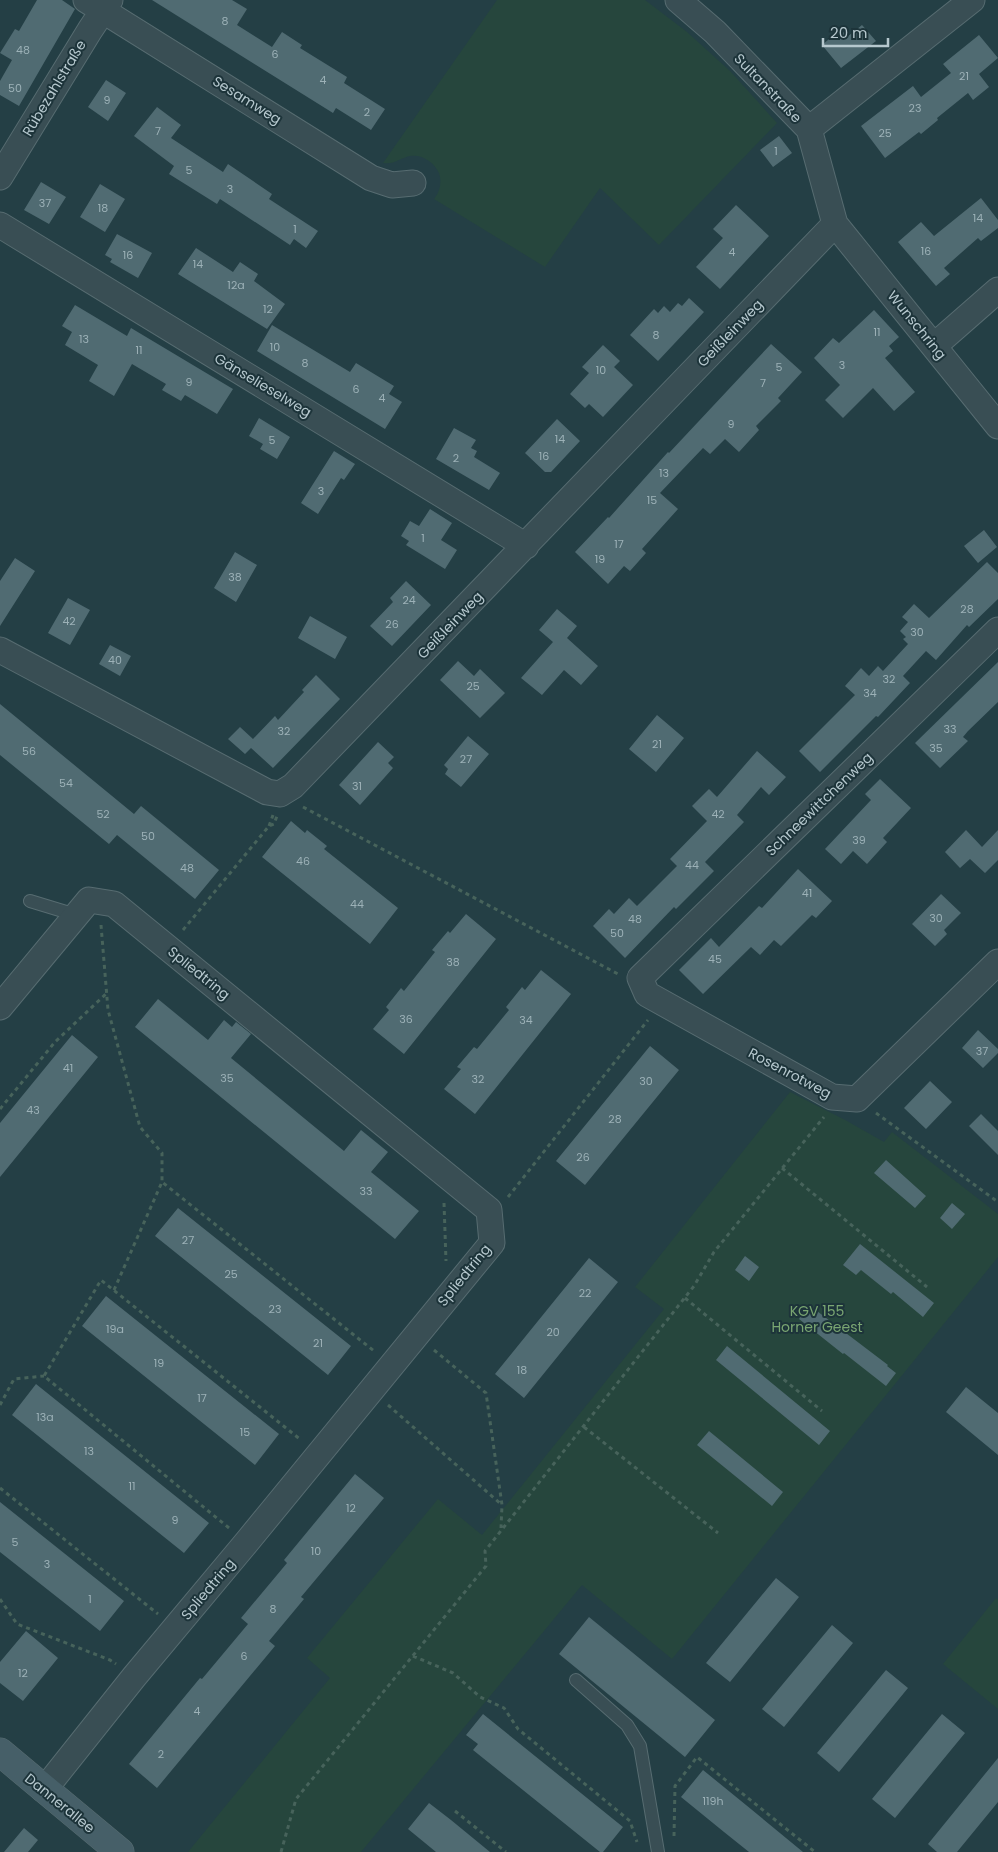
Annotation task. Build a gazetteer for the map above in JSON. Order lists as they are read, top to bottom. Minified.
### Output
{"streets":{"street":["Rübezahlstraße","Sultanstraße","Sesamweg","Wunschring","Geißleinweg","Gänselieselweg","Schneewittchenweg","Spliedtring","Rosenrotweg","Dannerallee"]},"crossings":[["Rübezahlstraße","Sesamweg"],["Sultanstraße","Wunschring"],["Sultanstraße","Geißleinweg"],["Wunschring","Geißleinweg"],["Geißleinweg","Gänselieselweg"],["Schneewittchenweg","Rosenrotweg"],["Spliedtring","Dannerallee"]],"parks":["KGV 155 Horner Geest"],"house_numbers":["8","48","6","21","4","50","9","23","2","7","25","1","5","3","37","18","14","1","16","4","16","14","12a","12","11","8","13","10","11","8","3","5","10","9","7","6","4","9","14","5","16","2","13","3","15","1","17","19","38","24","28","42","26","30","40","32","25","34","33","32","21","35","56","27","54","31","52","42","50","39","46","44","48","41","44","30","48","50","45","38","36","34","37","41","35","32","30","43","28","26","33","27","25","22","23","19a","20","21","19","18","17","13a","15","13","11","12","9","5","10","3","1","8","6","12","4","2","119h"],"scale_bar":"20 m"}
